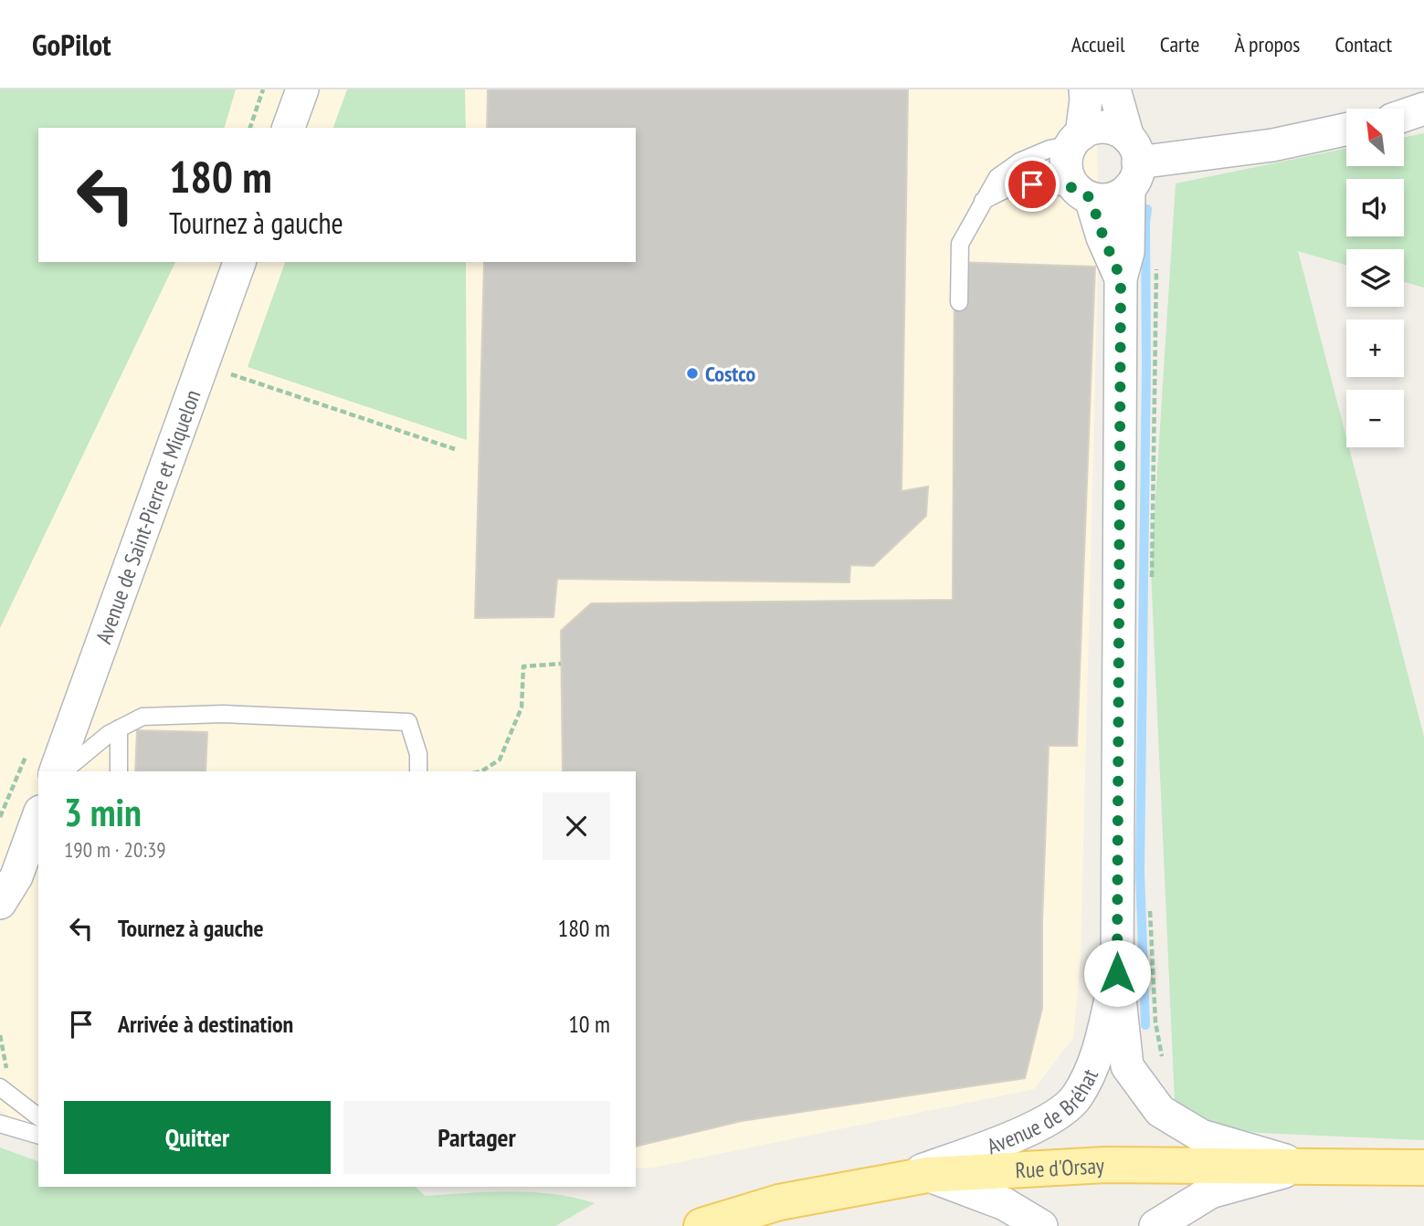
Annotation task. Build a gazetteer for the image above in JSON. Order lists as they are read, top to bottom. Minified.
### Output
{"streets":{"main road":["Rue d'Orsay"],"street":["Avenue de Saint-Pierre et Miquelon","Avenue de Bréhat"]},"crossings":[["Avenue de Bréhat","Rue d'Orsay"]],"places":["Costco"],"north":"top left","page":{"header":"GoPilot","nav":["Accueil","Carte","À propos","Contact"],"map_buttons":["+","−"],"turn":["180 m","Tournez à gauche"],"heading":["3 min","190 m · 20:39"],"list":[{"name":"Tournez à gauche","value":"180 m"},{"name":"Arrivée à destination","value":"10 m"}],"buttons":["Quitter","Partager"]}}
